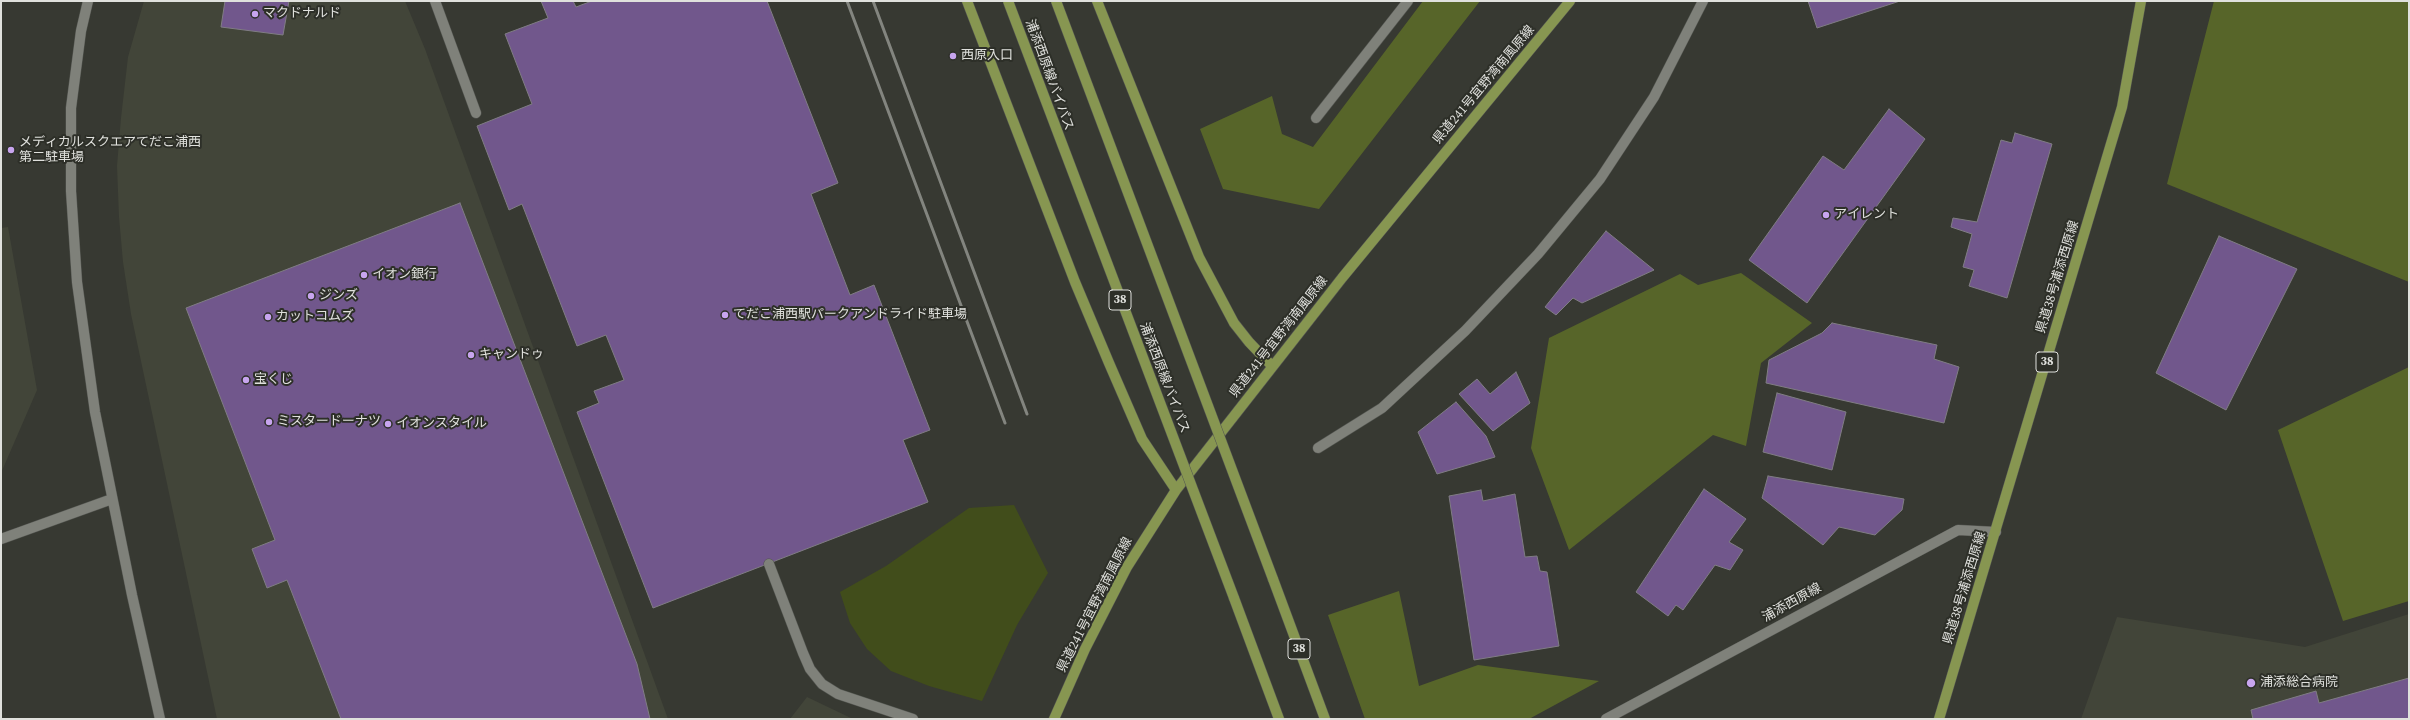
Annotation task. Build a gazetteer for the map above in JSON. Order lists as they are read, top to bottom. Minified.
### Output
{"streets":{"main road":["浦添西原線バイパス","県道241号宜野湾南風原線","県道38号浦添西原線","38"],"street":["浦添西原線"]},"crossings":[["県道38号浦添西原線","浦添西原線"]],"places":["マクドナルド","西原入口","メディカルスクエアてだこ浦西 第二駐車場","アイレント","イオン銀行","ジンズ","てだこ浦西駅パークアンドライド駐車場","カットコムズ","キャンドゥ","宝くじ","ミスタードーナツ","イオンスタイル","浦添総合病院"]}
